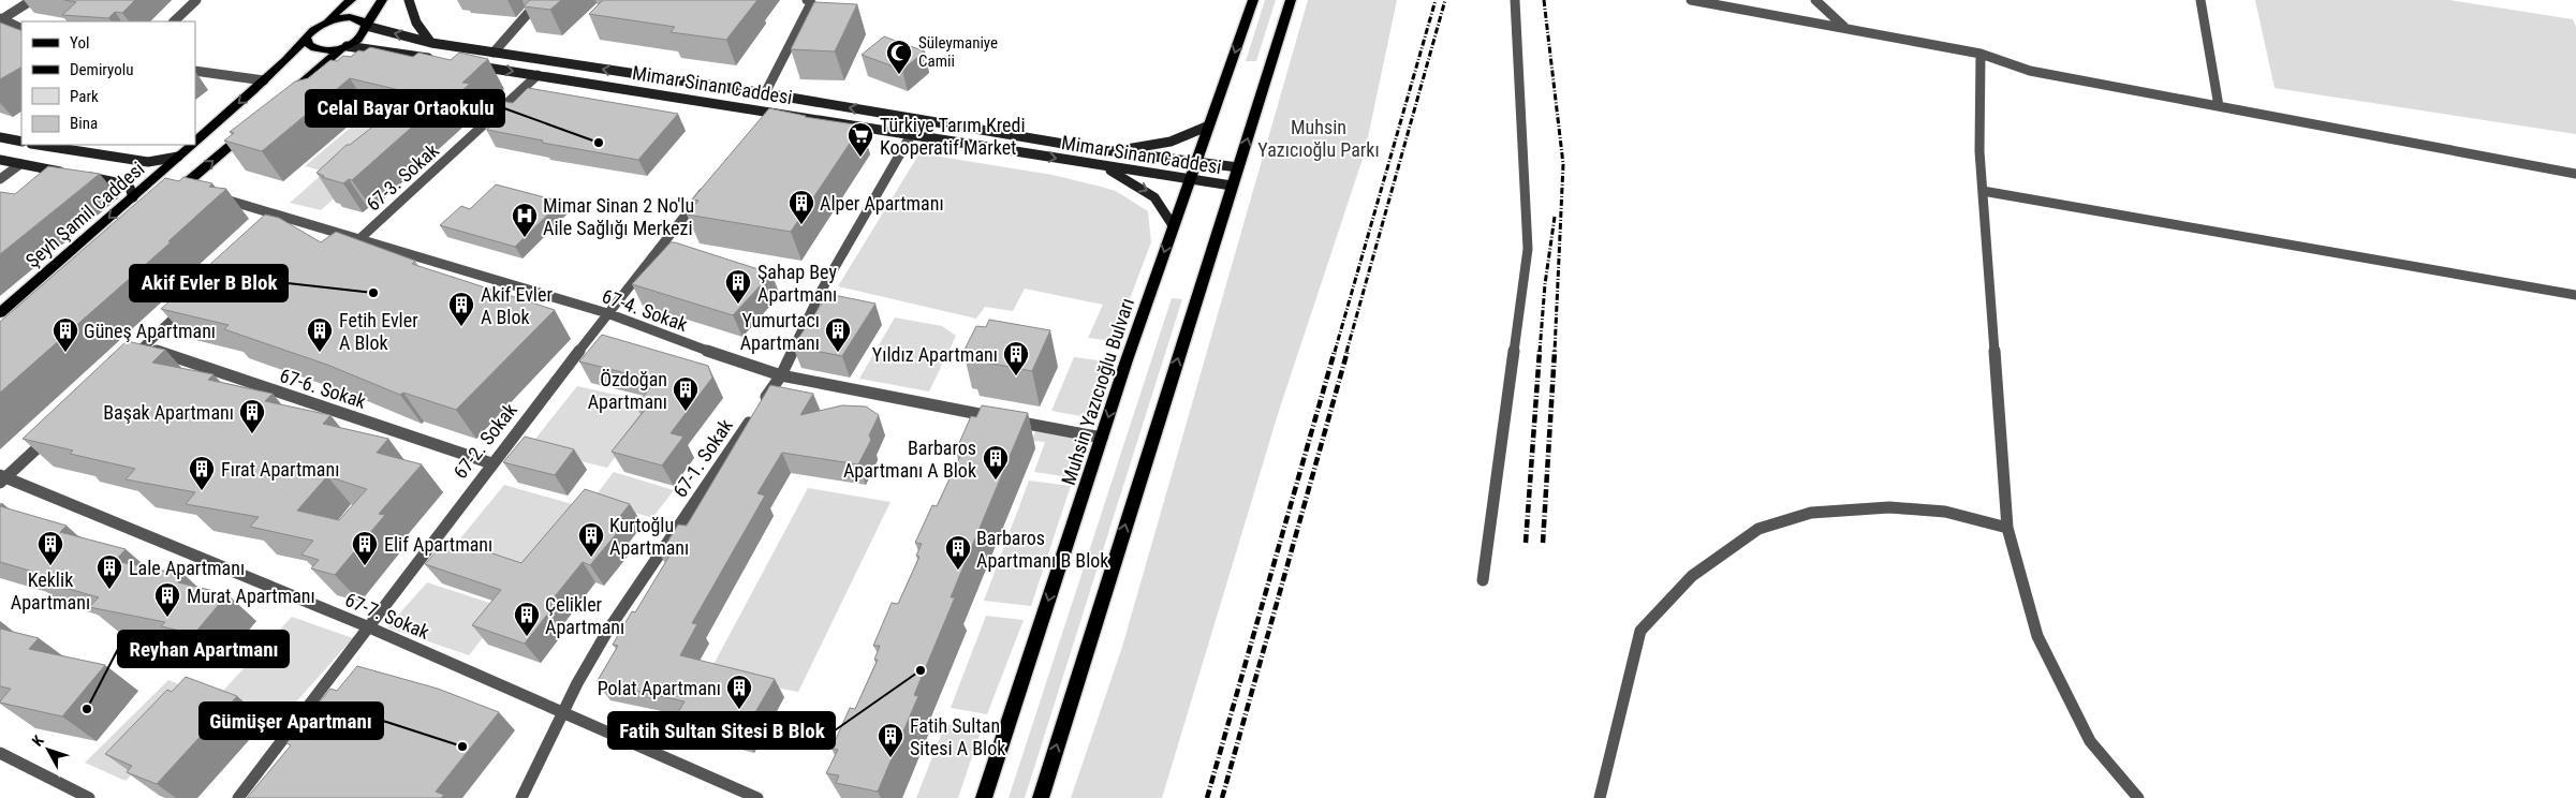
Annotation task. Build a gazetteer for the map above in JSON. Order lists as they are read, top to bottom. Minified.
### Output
{"streets":{"main road":["Şeyh Şamil Caddesi","Muhsin Yazıcıoğlu Bulvarı"],"street":["Mimar Sinan Caddesi","67-3. Sokak","67-4. Sokak","67-6. Sokak","67-2. Sokak","67-1. Sokak","67-7. Sokak"]},"crossings":[["Mimar Sinan Caddesi","67-3. Sokak"],["Mimar Sinan Caddesi","Muhsin Yazıcıoğlu Bulvarı"],["Mimar Sinan Caddesi","67-1. Sokak"],["67-3. Sokak","67-4. Sokak"],["67-4. Sokak","Muhsin Yazıcıoğlu Bulvarı"],["67-4. Sokak","67-2. Sokak"],["67-4. Sokak","67-1. Sokak"],["67-6. Sokak","67-2. Sokak"],["67-2. Sokak","67-7. Sokak"],["67-1. Sokak","67-7. Sokak"]],"one_way":["Şeyh Şamil Caddesi"],"parks":["Muhsin Yazıcıoğlu Parkı"],"places":{"mosque":["Süleymaniye Camii"],"other":["Celal Bayar Ortaokulu","Akif Evler B Blok","Fatih Sultan Sitesi B Blok","Reyhan Apartmanı","Gümüşer Apartmanı"],"supermarket":["Türkiye Tarım Kredi Kooperatif Market"],"building":["Alper Apartmanı","Şahap Bey Apartmanı","Akif Evler A Blok","Güneş Apartmanı","Fetih Evler A Blok","Yumurtacı Apartmanı","Yıldız Apartmanı","Özdoğan Apartmanı","Başak Apartmanı","Barbaros Apartmanı A Blok","Fırat Apartmanı","Kurtoğlu Apartmanı","Keklik Apartmanı","Elif Apartmanı","Barbaros Apartmanı B Blok","Lale Apartmanı","Murat Apartmanı","Çelikler Apartmanı","Polat Apartmanı","Fatih Sultan Sitesi A Blok"],"hospital":["Mimar Sinan 2 No'lu Aile Sağlığı Merkezi"]},"legend":["Yol","Demiryolu","Park","Bina"],"north":"top left"}
